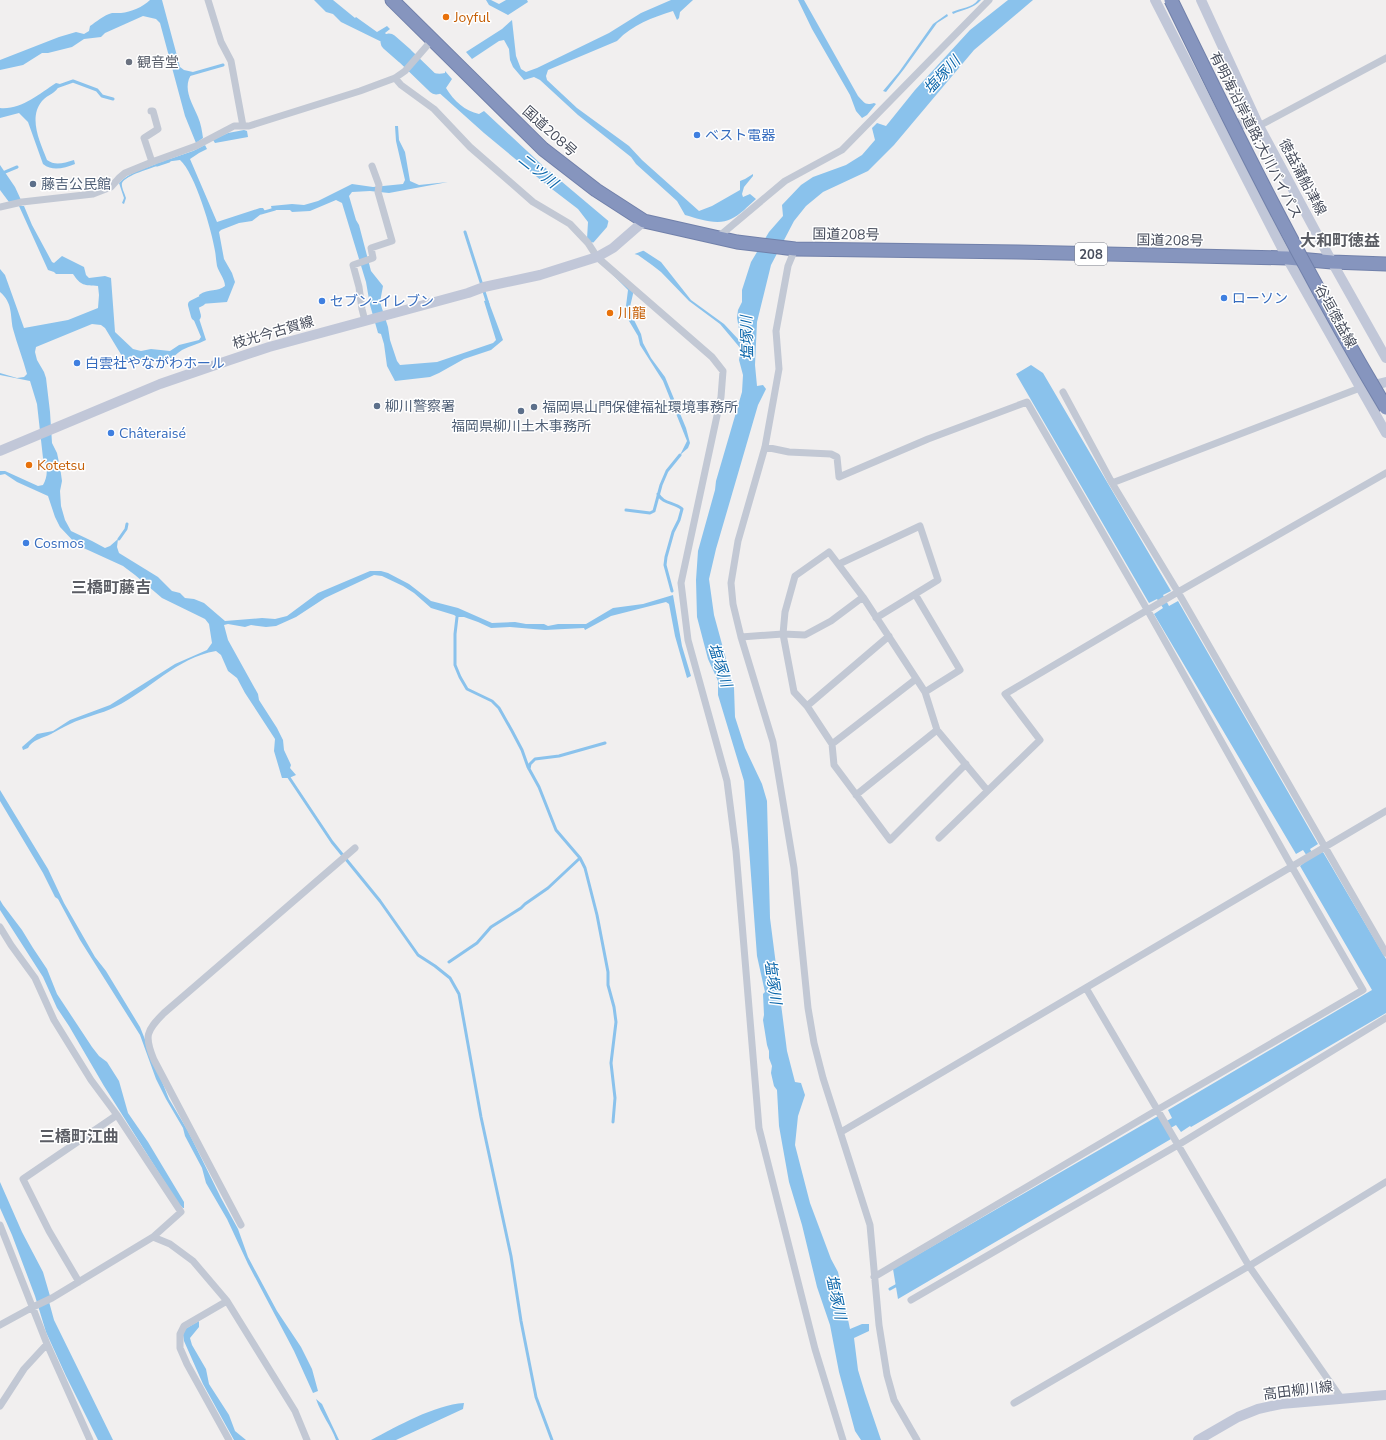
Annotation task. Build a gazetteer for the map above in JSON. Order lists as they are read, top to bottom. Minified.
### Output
{"streets":{"highway":["国道208号","有明海沿岸道路;大川バイパス","208"],"main road":["徳益蒲船津線","谷垣徳益線","枝光今古賀線","高田柳川線"]},"crossings":[["国道208号","徳益蒲船津線"],["国道208号","谷垣徳益線"],["国道208号","枝光今古賀線"],["徳益蒲船津線","谷垣徳益線"]],"districts":["大和町徳益","三橋町藤吉","三橋町江曲"],"water":["塩塚川","二ツ川"],"places":["Joyful","観音堂","ベスト電器","藤吉公民館","ローソン","セブン-イレブン","川龍","白雲社やながわホール","柳川警察署","福岡県山門保健福祉環境事務所","福岡県柳川土木事務所","Châteraisé","Kotetsu","Cosmos"]}
